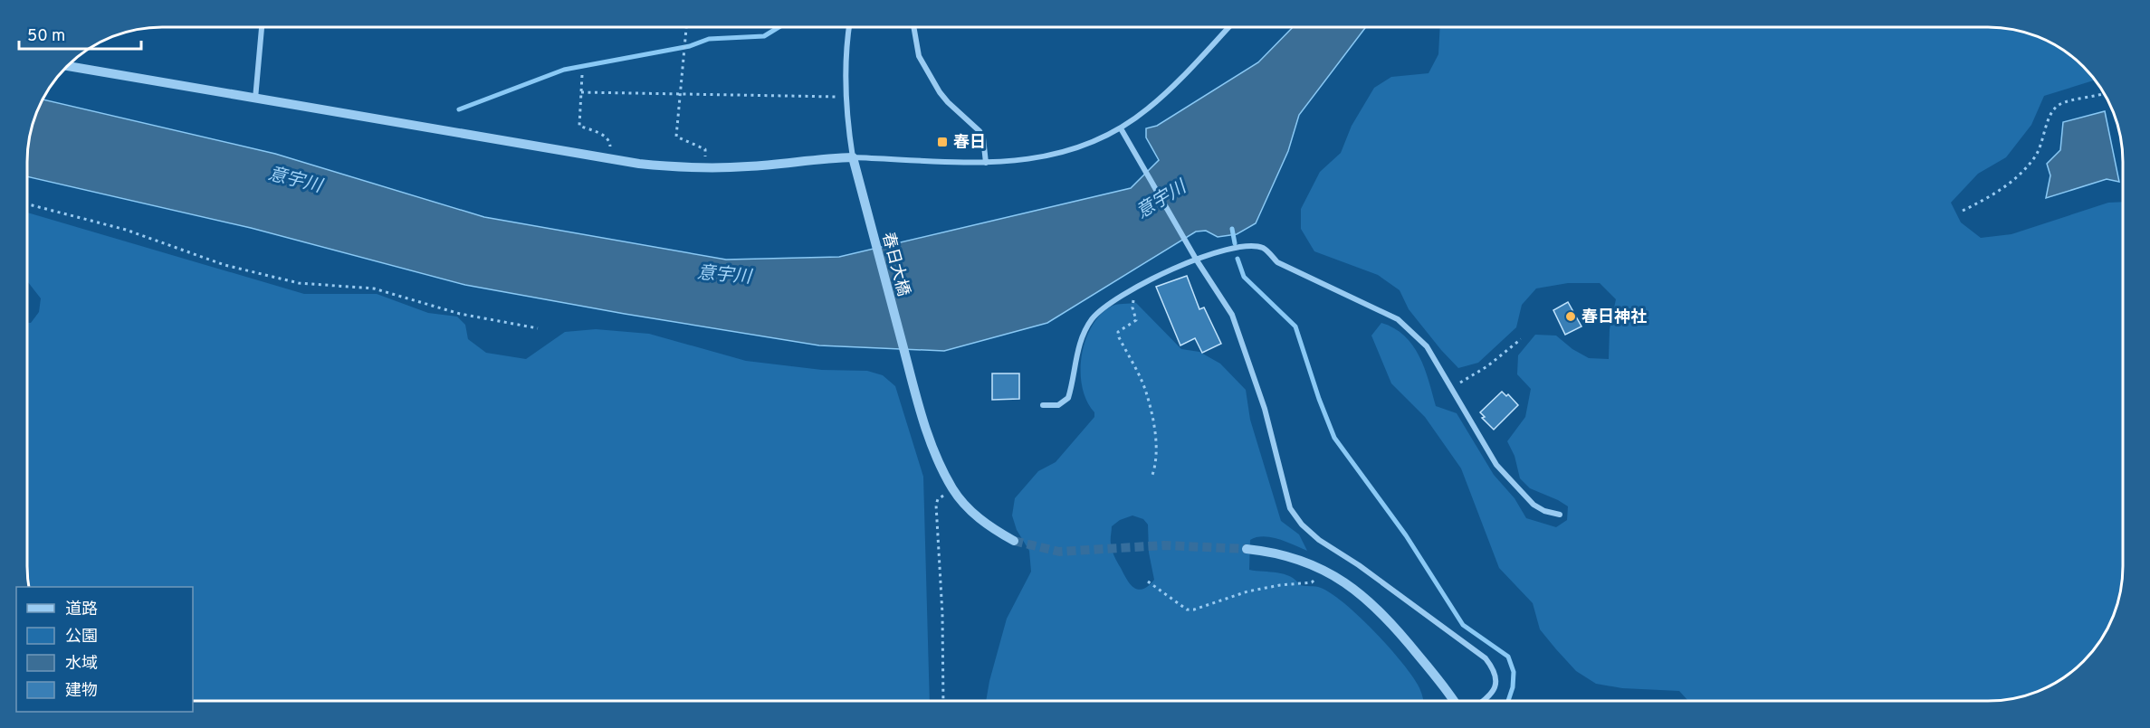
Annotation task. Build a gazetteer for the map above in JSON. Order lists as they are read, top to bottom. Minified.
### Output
{"streets":{"street":["春日大橋"]},"water":["意宇川"],"places":{"transit":["春日"],"other":["春日神社"]},"legend":["道路","公園","水域","建物"],"scale_bar":"50 m"}
